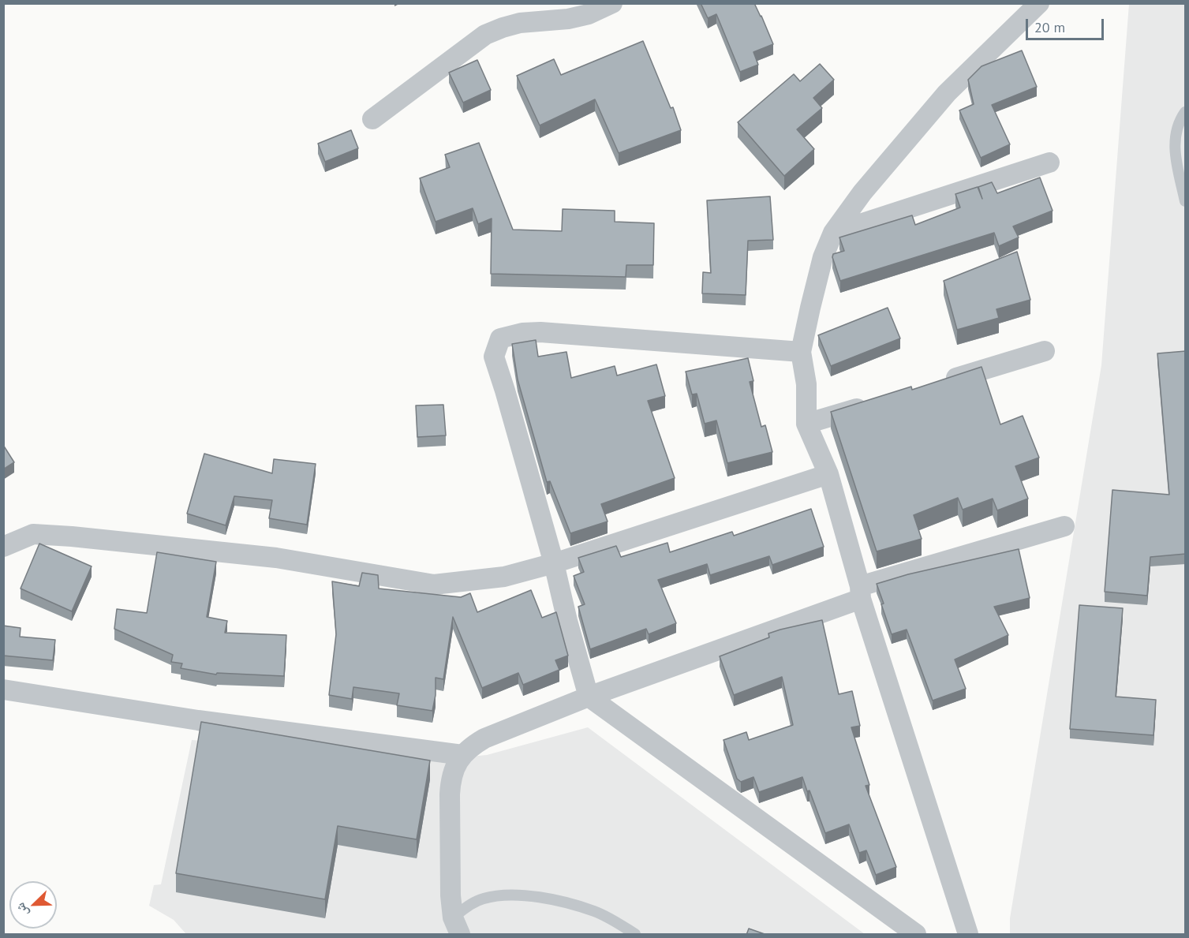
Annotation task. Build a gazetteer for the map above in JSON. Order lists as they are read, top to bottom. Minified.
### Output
{"scale_bar":"20 m","north":"bottom left"}
